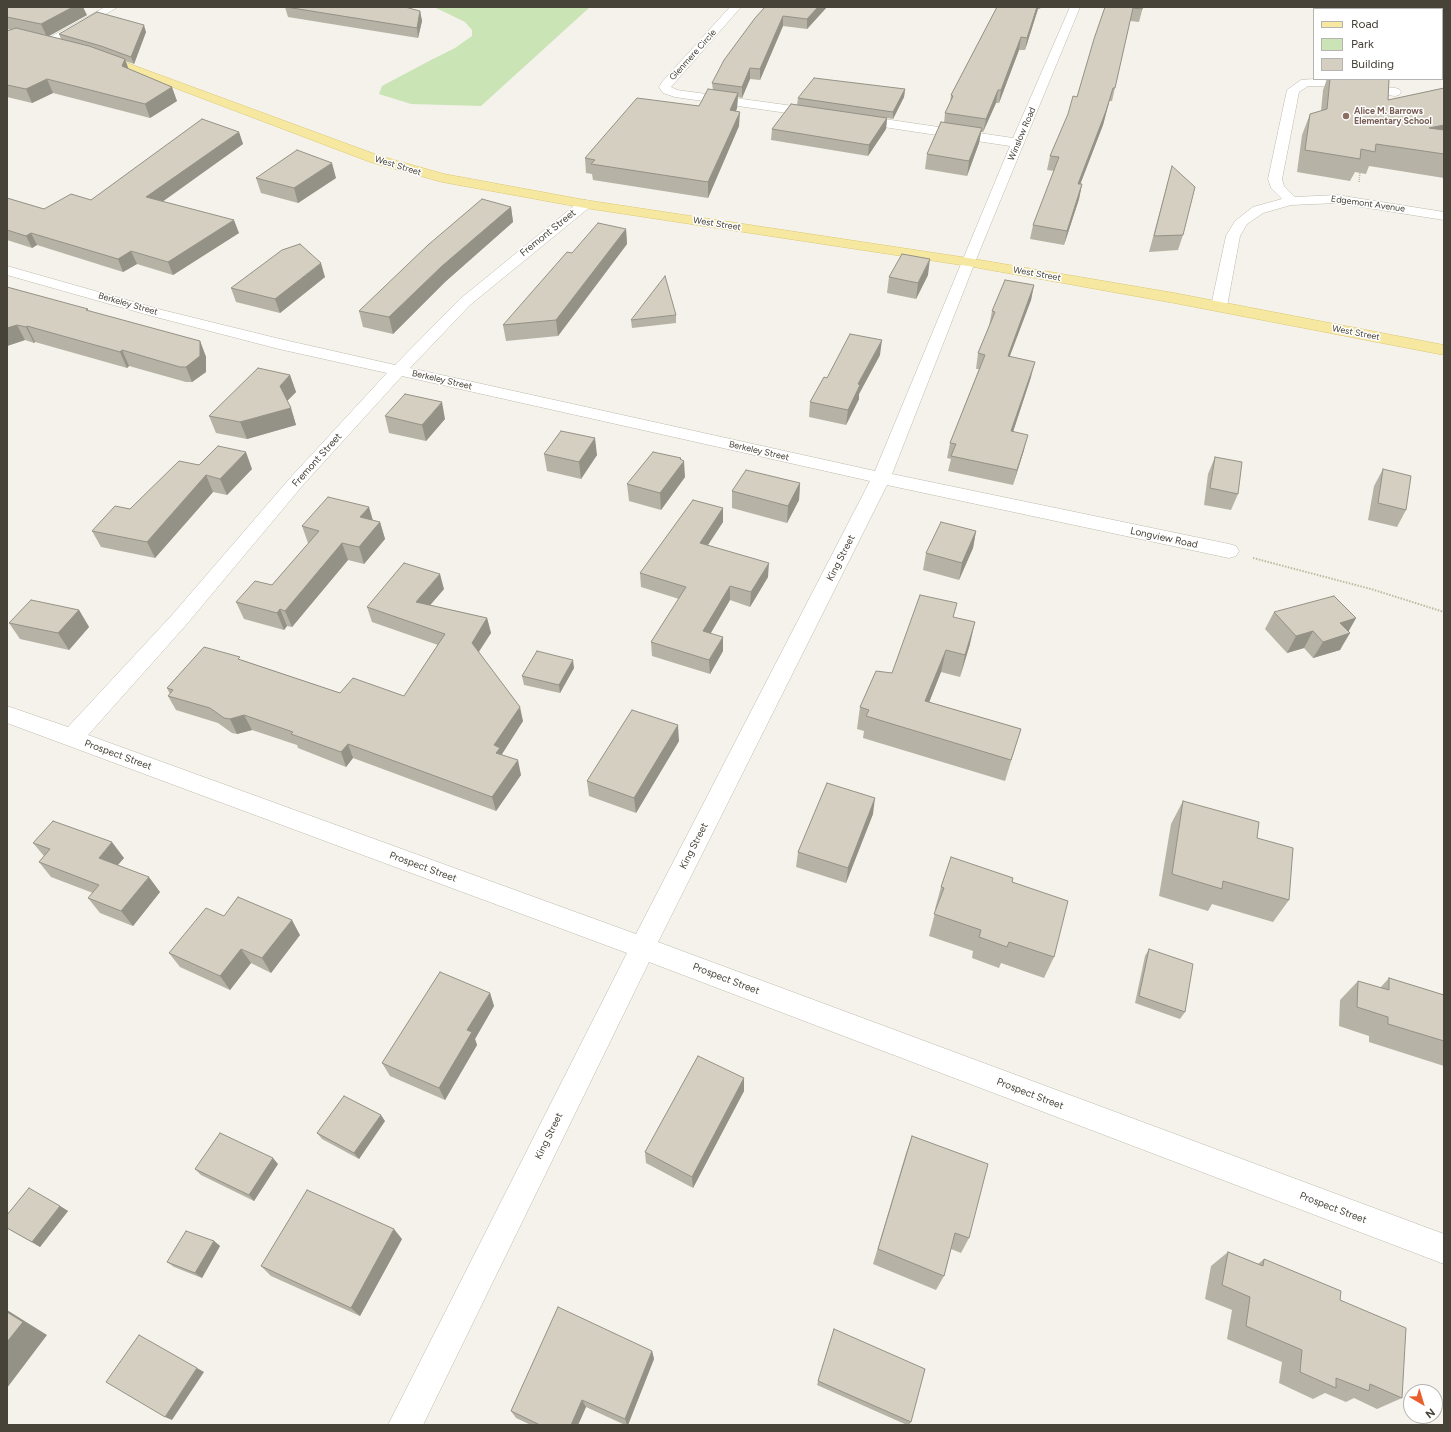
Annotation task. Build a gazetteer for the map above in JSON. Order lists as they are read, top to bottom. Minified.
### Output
{"streets":{"main road":["West Street"],"street":["Glenmere Circle","Winslow Road","Edgemont Avenue","Fremont Street","Berkeley Street","Longview Road","King Street","Prospect Street"]},"crossings":[["Winslow Road","West Street"],["Winslow Road","King Street"],["West Street","Edgemont Avenue"],["West Street","Fremont Street"],["West Street","King Street"],["Fremont Street","Berkeley Street"],["Fremont Street","Prospect Street"],["Berkeley Street","Longview Road"],["Berkeley Street","King Street"],["Longview Road","King Street"],["King Street","Prospect Street"]],"places":["Alice M. Barrows Elementary School"],"legend":["Road","Park","Building"],"north":"bottom right"}
